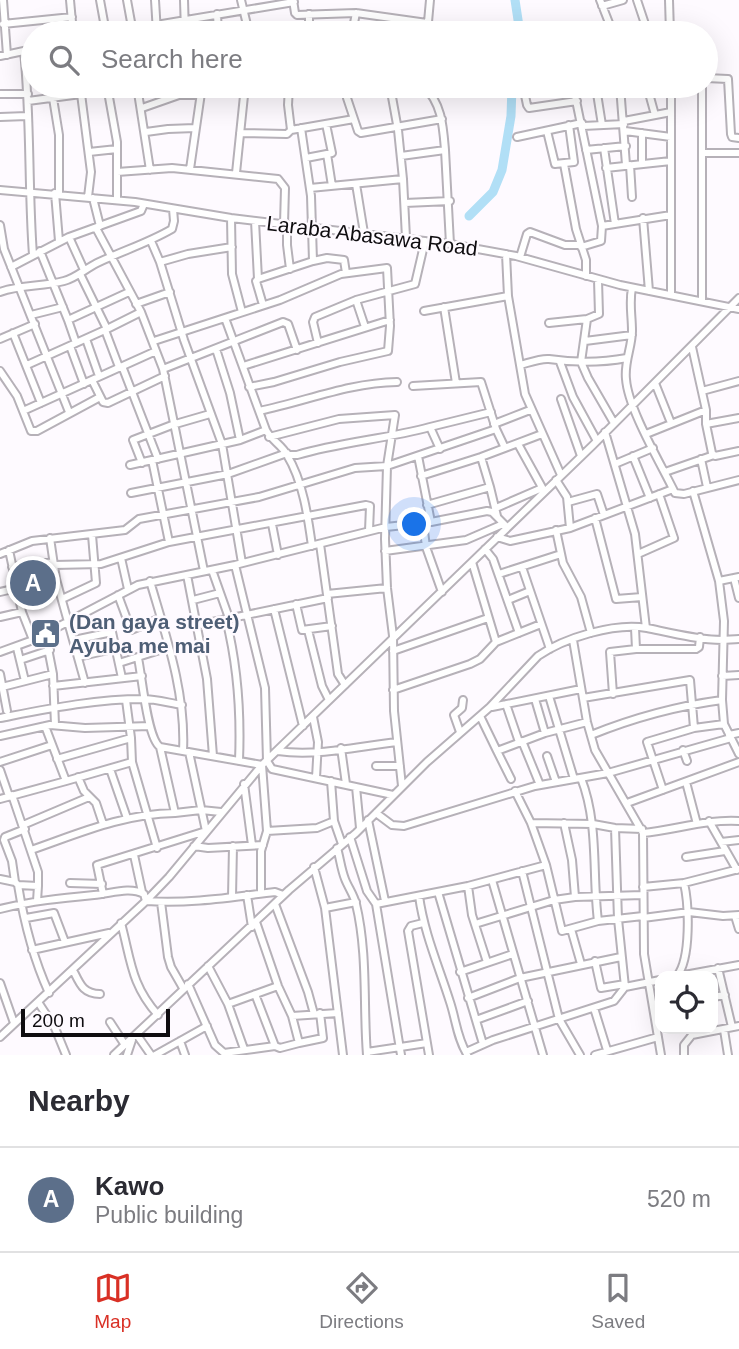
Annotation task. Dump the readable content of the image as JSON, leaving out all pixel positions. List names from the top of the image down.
{
  "streets": {
    "street": ["Laraba Abasawa Road"]
  },
  "places": {
    "public building": ["(Dan gaya street) Ayuba me mai"]
  },
  "scale_bar": "200 m",
  "page": {
    "search": "Search here",
    "pins": "A",
    "scale": "200 m",
    "heading": "Nearby",
    "list": [
      {
        "mark": "A",
        "name": "Kawo",
        "note": "Public building",
        "value": "520 m"
      }
    ],
    "nav": ["Map", "Directions", "Saved"]
  }
}
